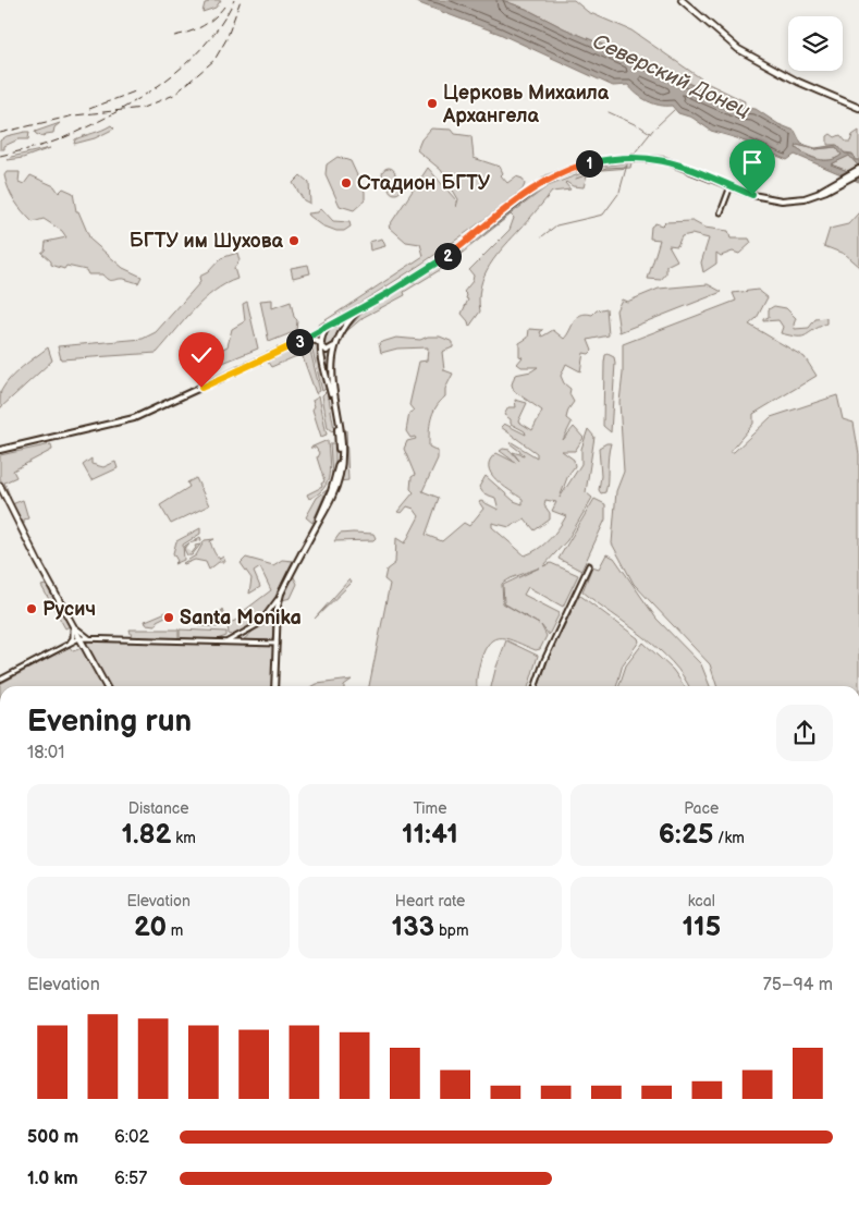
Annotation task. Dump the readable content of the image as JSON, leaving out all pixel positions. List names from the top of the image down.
{
  "water": ["Северский Донец"],
  "places": [
    "Церковь Михаила Архангела",
    "Стадион БГТУ",
    "БГТУ им Шухова",
    "Русич",
    "Santa Monika"
  ],
  "page": {
    "pins": ["1", "2", "3"],
    "heading": ["Evening run", "18:01"],
    "stats": [
      ["Distance", "1.82 km"],
      ["Time", "11:41"],
      ["Pace", "6:25 /km"],
      ["Elevation", "20 m"],
      ["Heart rate", "133 bpm"],
      ["kcal", "115"]
    ],
    "chart": ["Elevation", "75–94 m"],
    "list": [
      {
        "name": "500 m",
        "note": "6:02"
      },
      {
        "name": "1.0 km",
        "note": "6:57"
      }
    ]
  }
}
